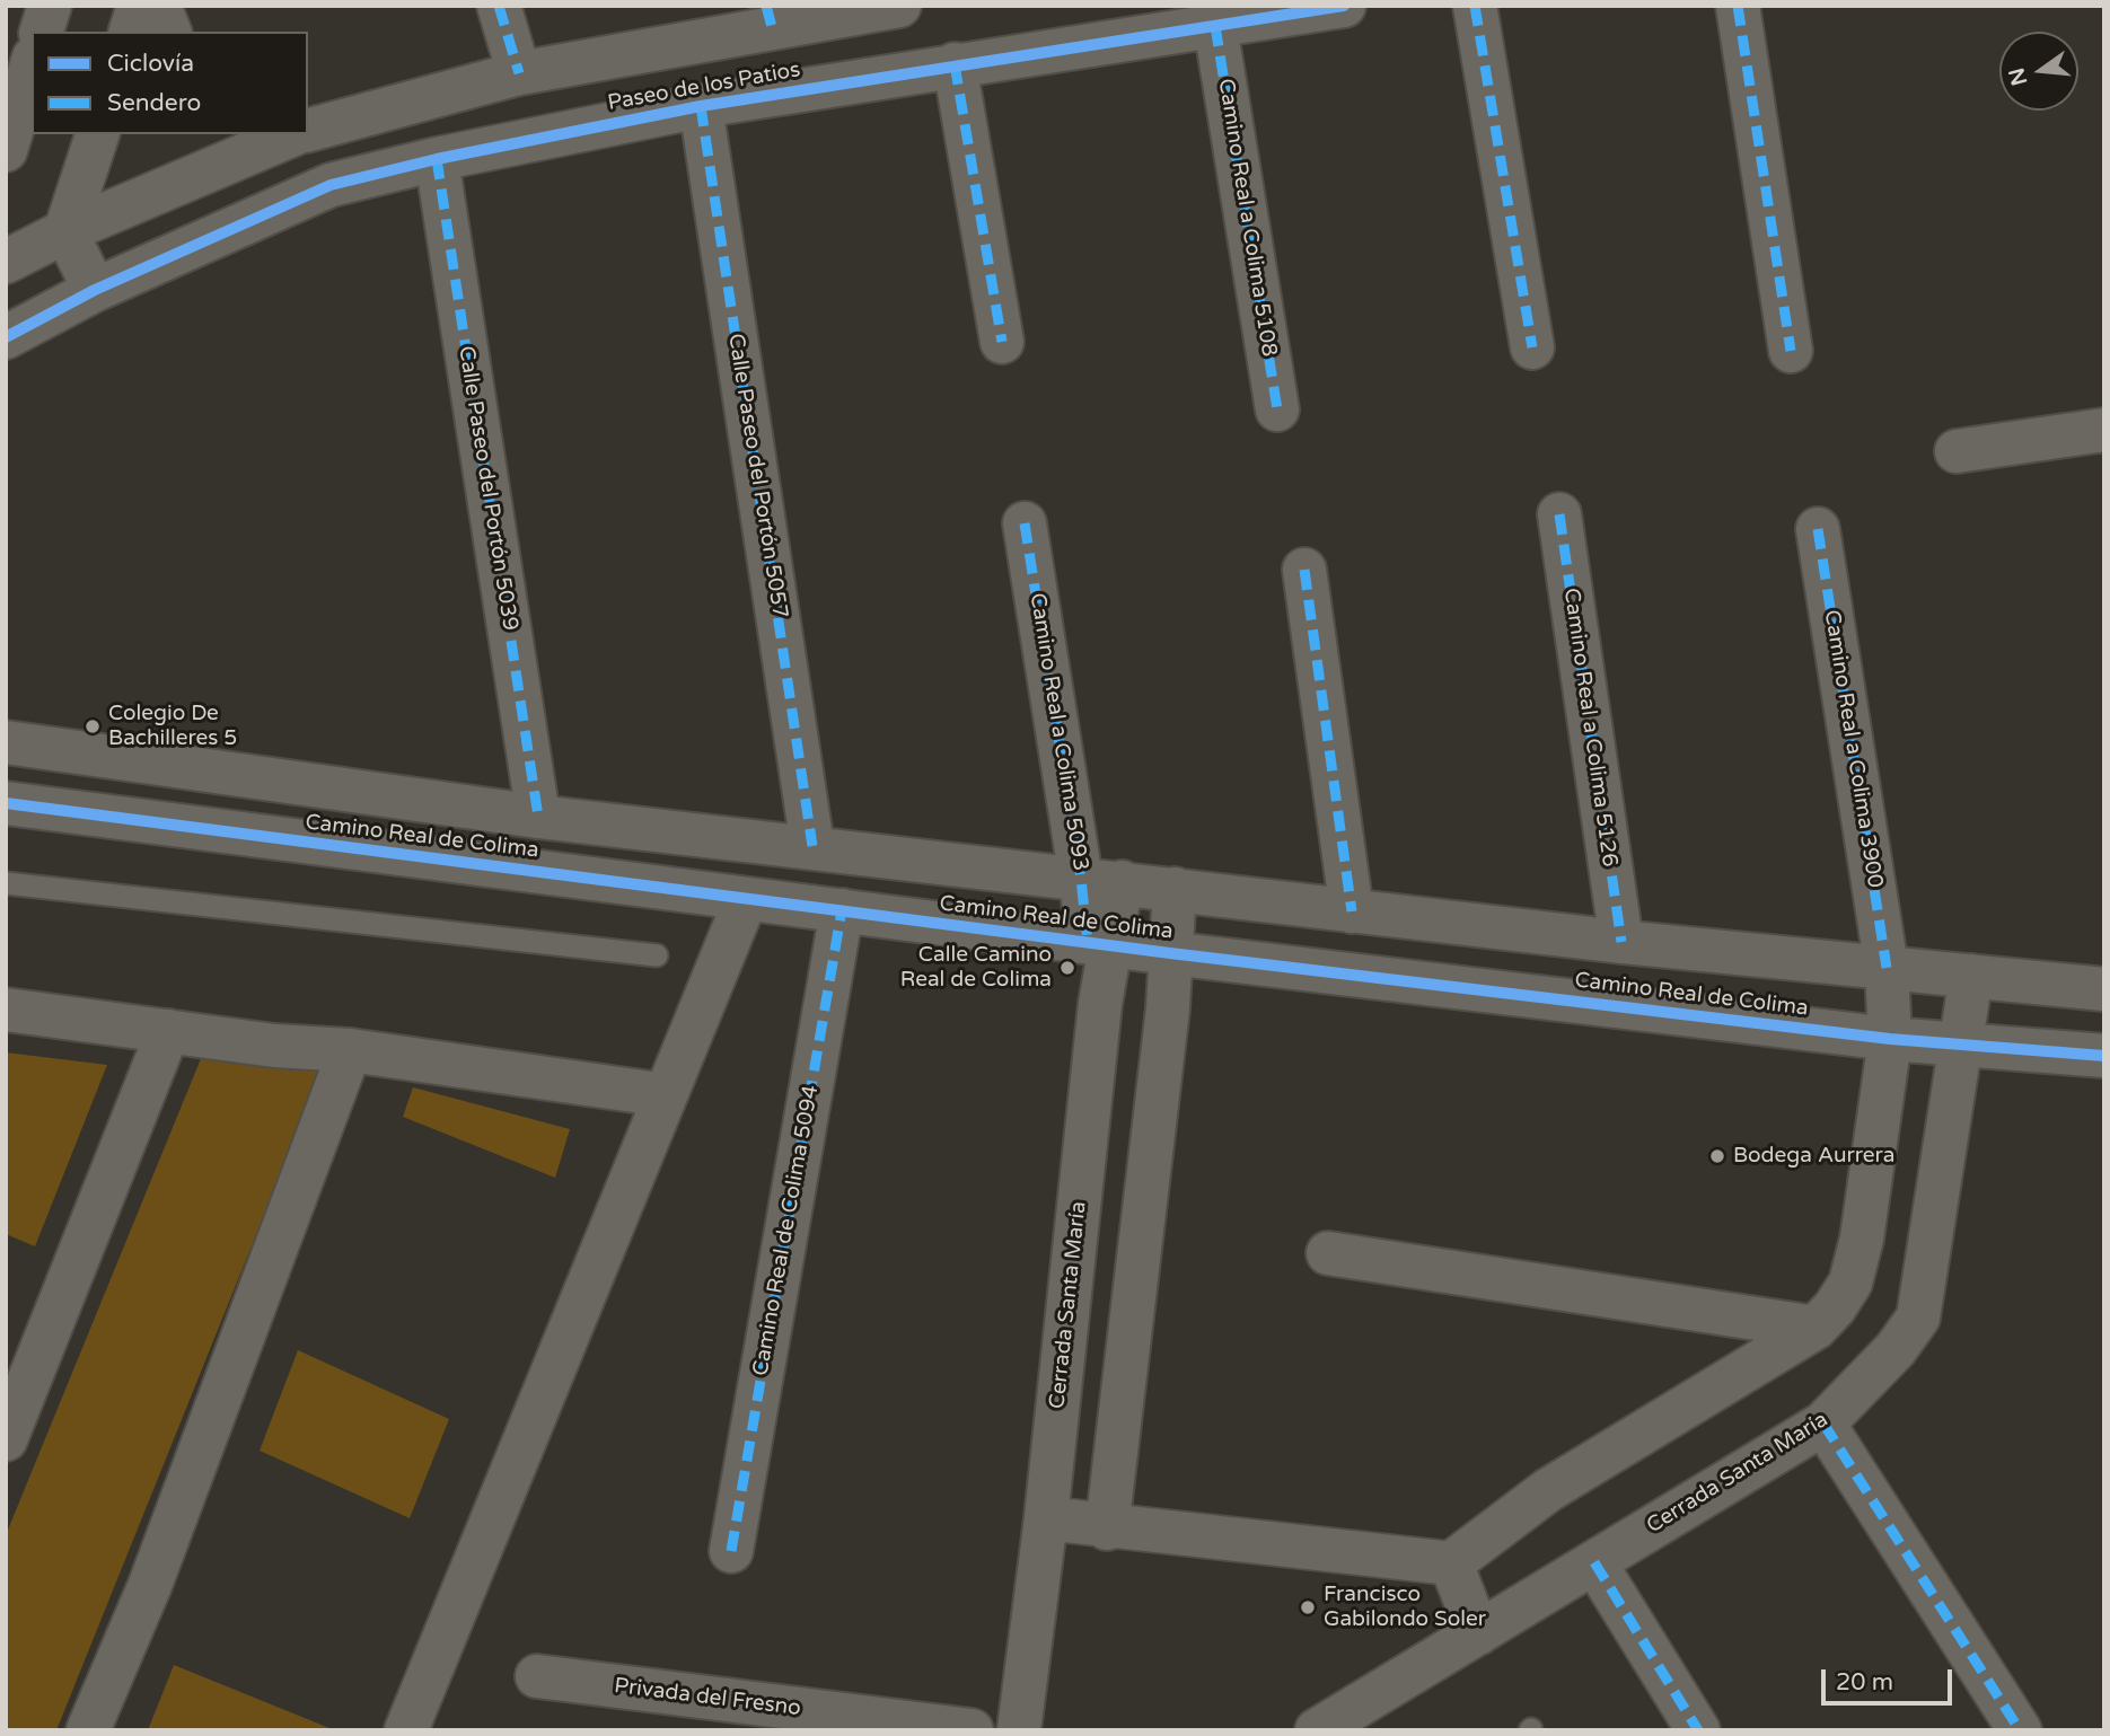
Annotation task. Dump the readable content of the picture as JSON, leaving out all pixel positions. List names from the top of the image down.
{
  "streets": {
    "street": [
      "Paseo de los Patios",
      "Camino Real a Colima 5108",
      "Calle Paseo del Portón 5057",
      "Calle Paseo del Portón 5039",
      "Camino Real a Colima 5126",
      "Camino Real a Colima 5093",
      "Camino Real a Colima 3900",
      "Camino Real de Colima",
      "Camino Real de Colima 5094",
      "Cerrada Santa María",
      "Privada del Fresno"
    ]
  },
  "crossings": [
    ["Paseo de los Patios", "Camino Real a Colima 5108"],
    ["Paseo de los Patios", "Calle Paseo del Portón 5057"],
    ["Paseo de los Patios", "Calle Paseo del Portón 5039"],
    ["Calle Paseo del Portón 5057", "Camino Real de Colima"],
    ["Calle Paseo del Portón 5039", "Camino Real de Colima"],
    ["Camino Real a Colima 5126", "Camino Real de Colima"],
    ["Camino Real a Colima 5093", "Camino Real de Colima"],
    ["Camino Real a Colima 5093", "Cerrada Santa María"],
    ["Camino Real a Colima 3900", "Camino Real de Colima"],
    ["Camino Real de Colima", "Camino Real de Colima 5094"],
    ["Camino Real de Colima", "Cerrada Santa María"]
  ],
  "places": [
    "Colegio De Bachilleres 5",
    "Calle Camino Real de Colima",
    "Bodega Aurrera",
    "Francisco Gabilondo Soler"
  ],
  "legend": ["Ciclovía", "Sendero"],
  "scale_bar": "20 m",
  "north": "left"
}
